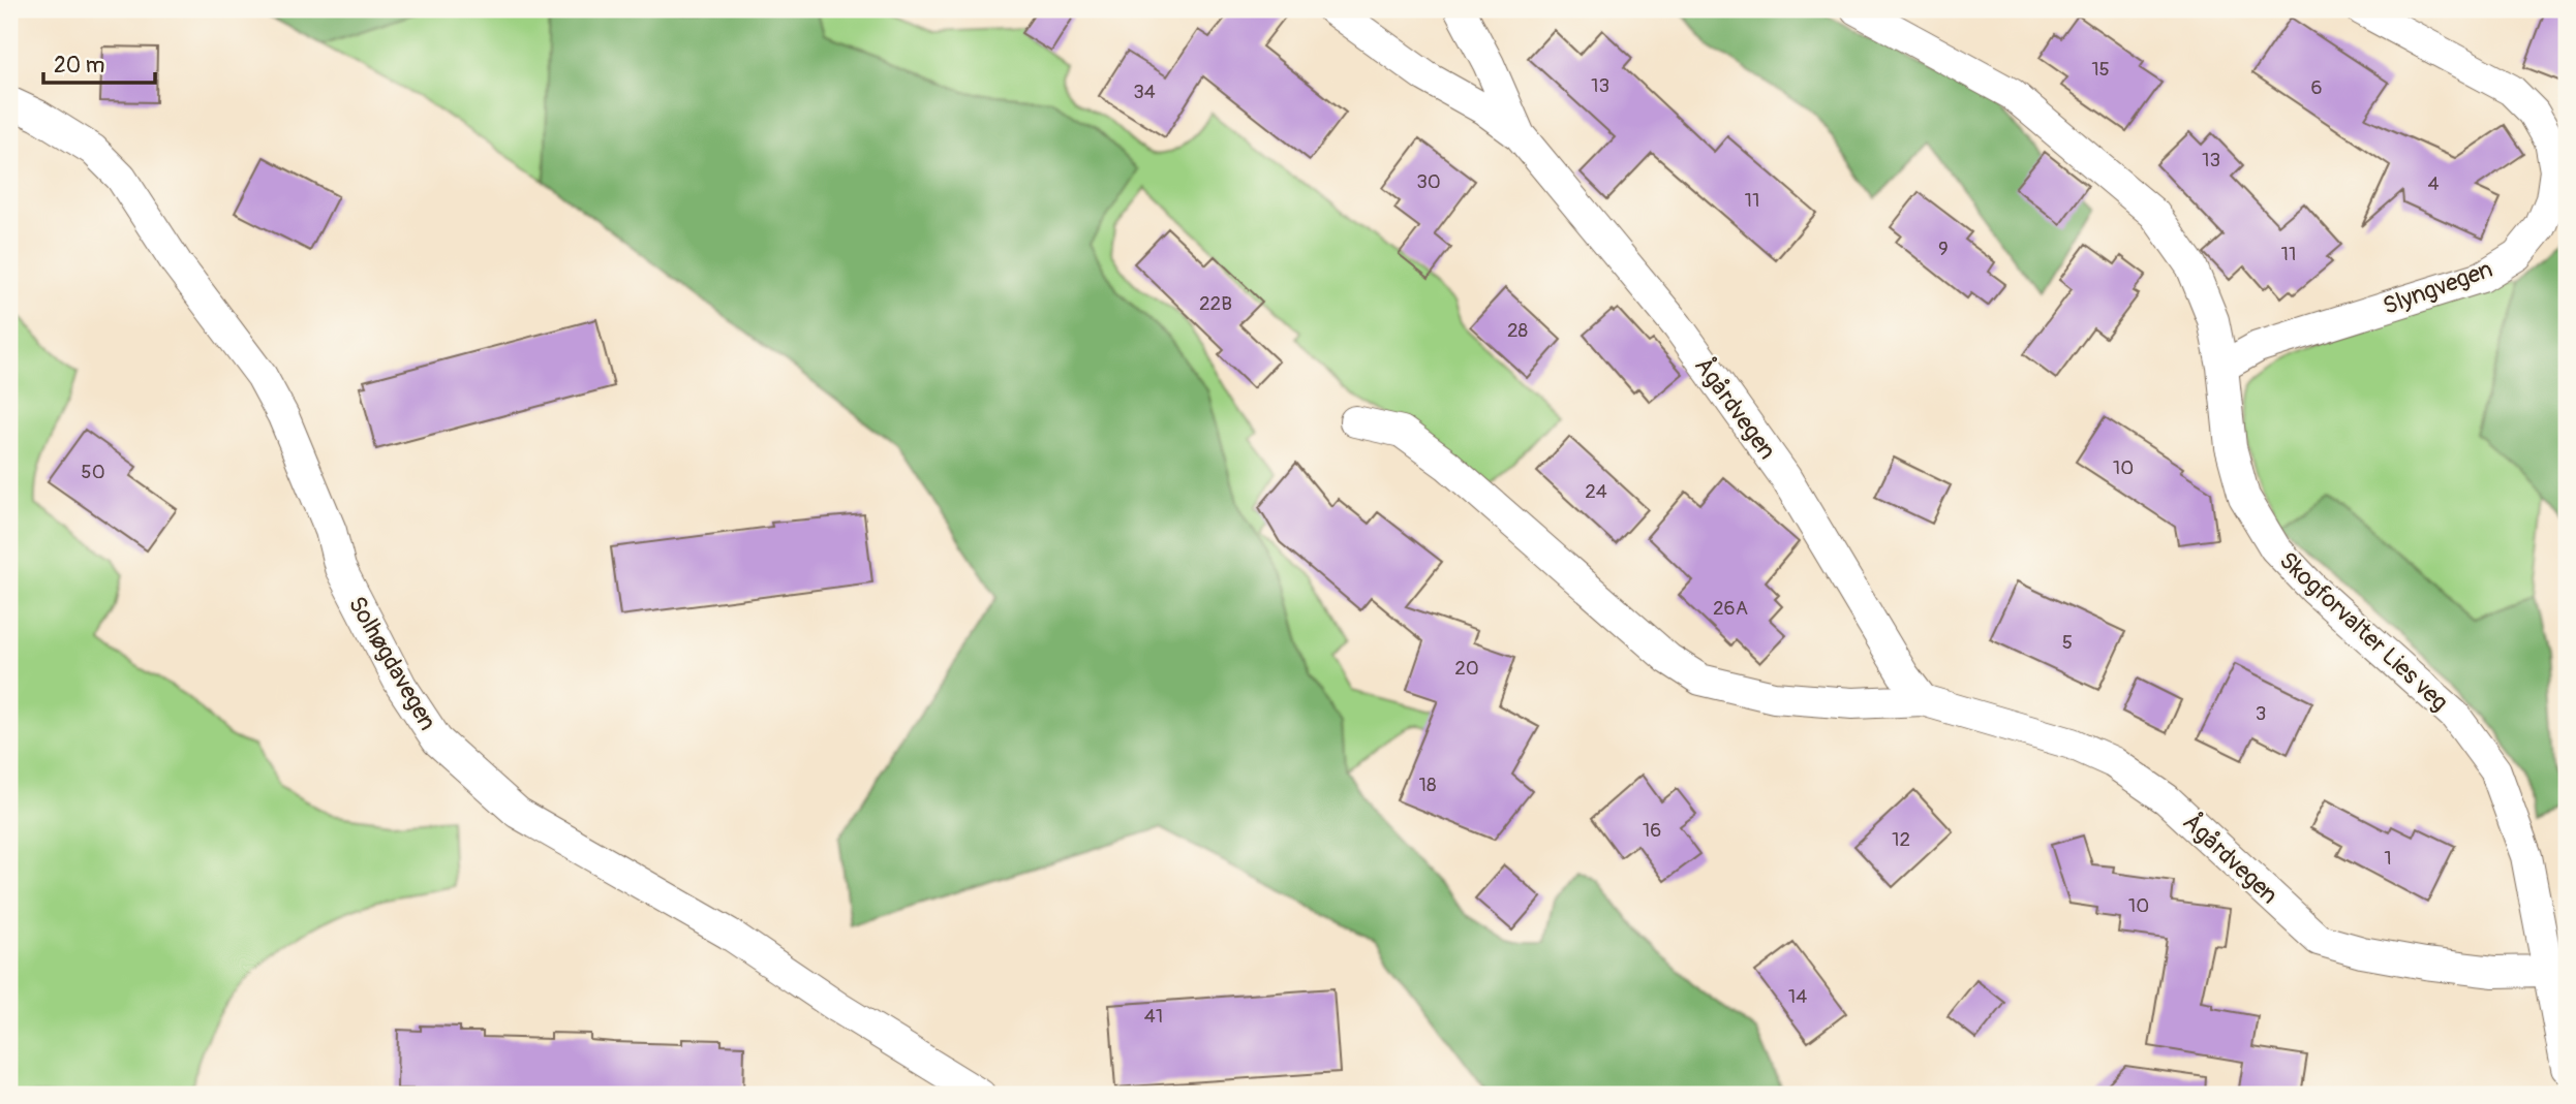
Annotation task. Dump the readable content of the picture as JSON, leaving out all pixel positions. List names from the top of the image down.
{
  "streets": {
    "street": [
      "Slyngvegen",
      "Ågårdvegen",
      "Skogforvalter Lies veg",
      "Solhøgdavegen"
    ]
  },
  "crossings": [
    ["Slyngvegen", "Skogforvalter Lies veg"],
    ["Ågårdvegen", "Skogforvalter Lies veg"]
  ],
  "house_numbers": [
    "15",
    "13",
    "6",
    "34",
    "13",
    "30",
    "4",
    "11",
    "9",
    "11",
    "22B",
    "28",
    "10",
    "50",
    "24",
    "26A",
    "5",
    "20",
    "3",
    "18",
    "16",
    "12",
    "1",
    "10",
    "14",
    "41"
  ],
  "scale_bar": "20 m"
}
